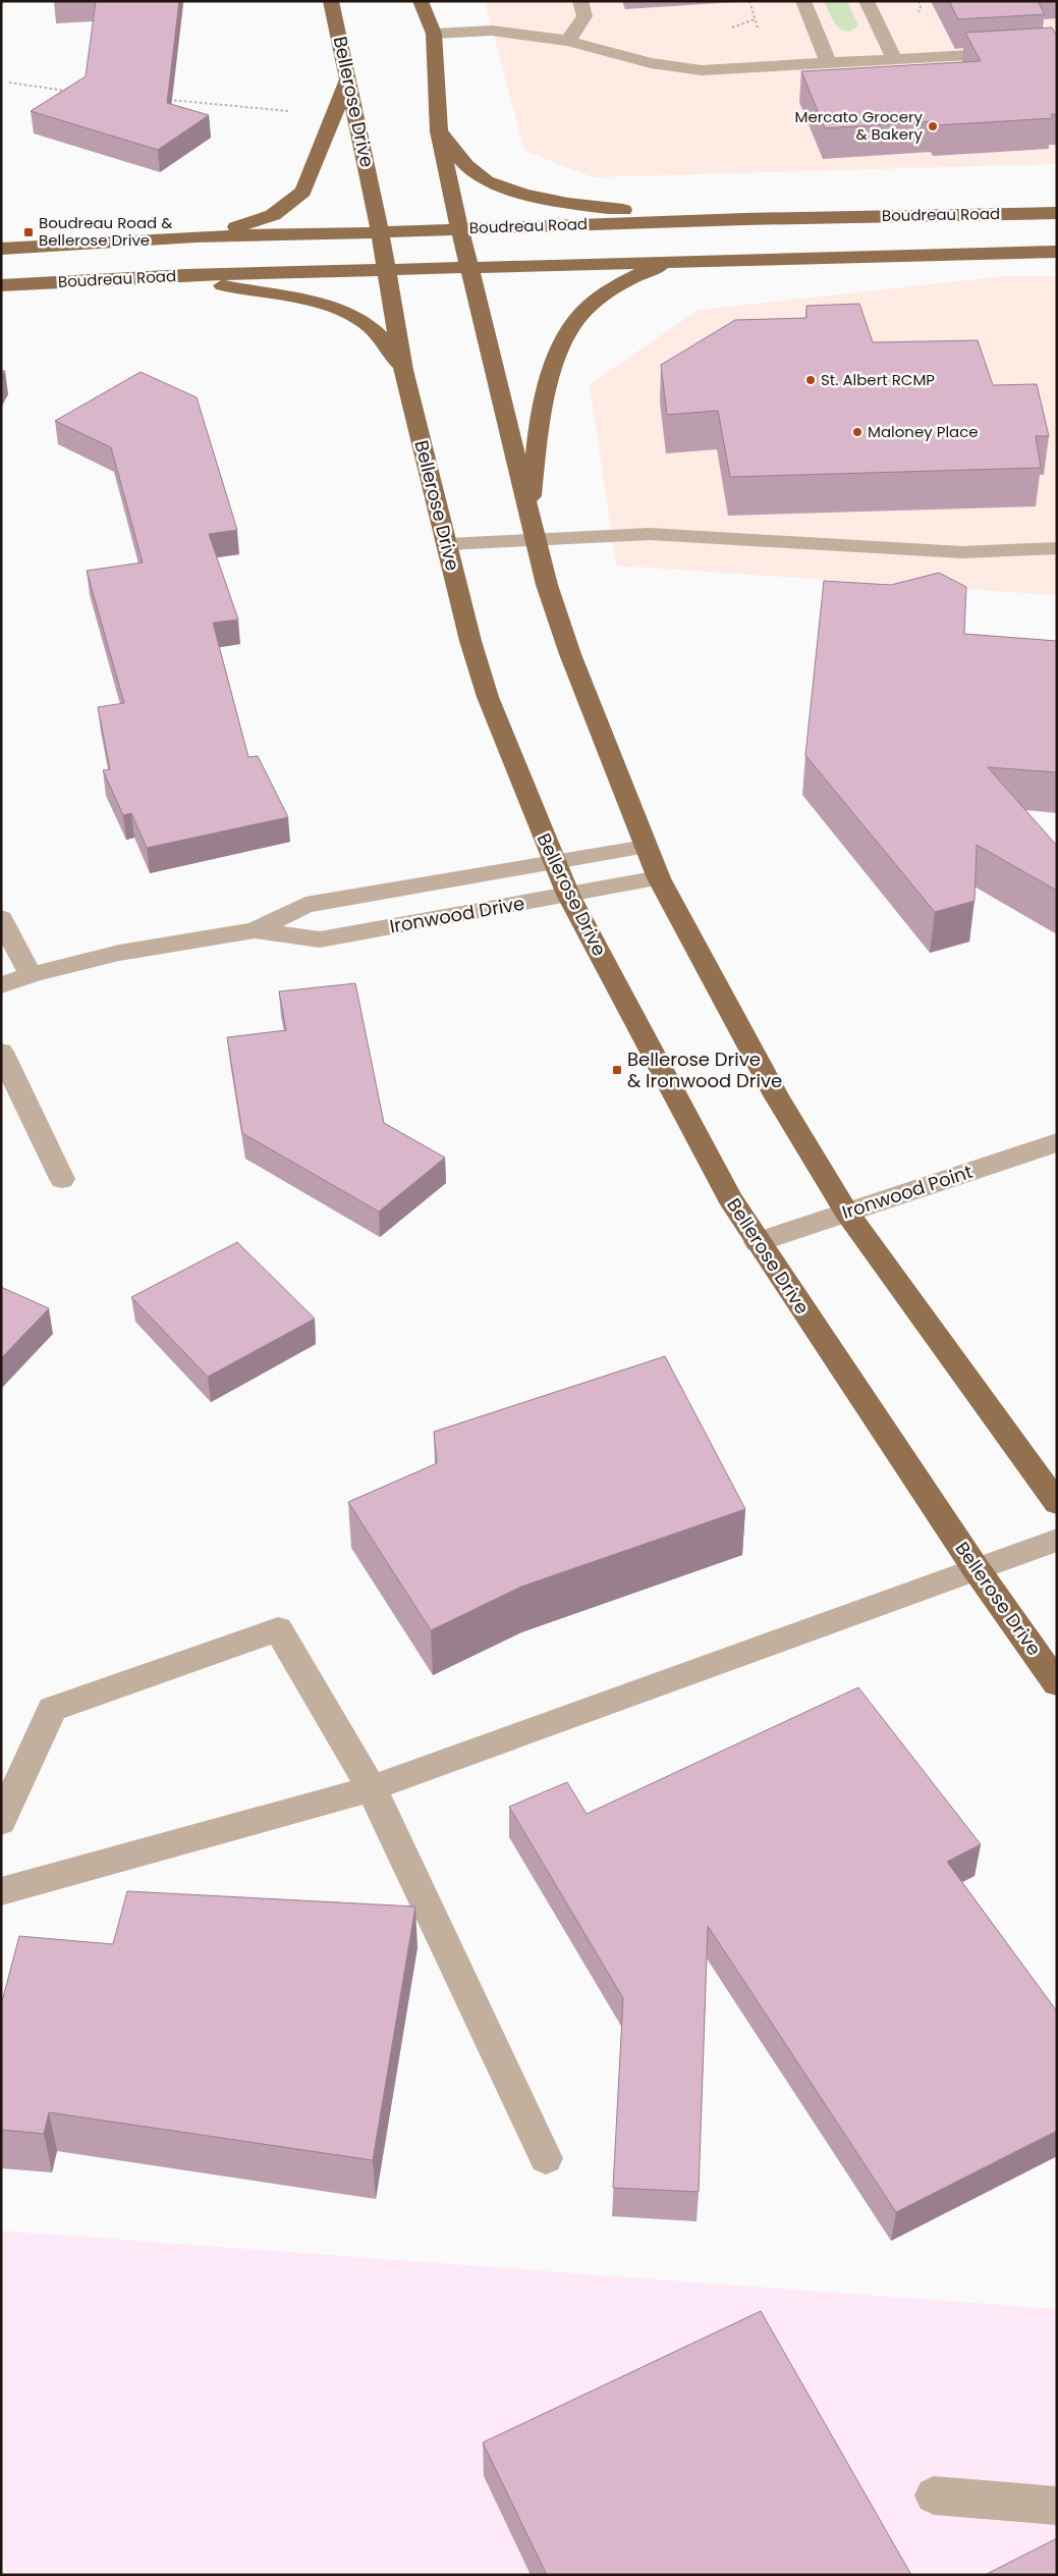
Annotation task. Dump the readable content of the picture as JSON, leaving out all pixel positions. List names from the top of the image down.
{
  "streets": {
    "main road": ["Bellerose Drive", "Boudreau Road"],
    "street": ["Ironwood Drive", "Ironwood Point"]
  },
  "crossings": [
    ["Bellerose Drive", "Boudreau Road"],
    ["Bellerose Drive", "Ironwood Drive"],
    ["Bellerose Drive", "Ironwood Point"]
  ],
  "places": {
    "other": ["Mercato Grocery & Bakery", "St. Albert RCMP", "Maloney Place"],
    "transit": ["Boudreau Road & Bellerose Drive", "Bellerose Drive & Ironwood Drive"]
  }
}
